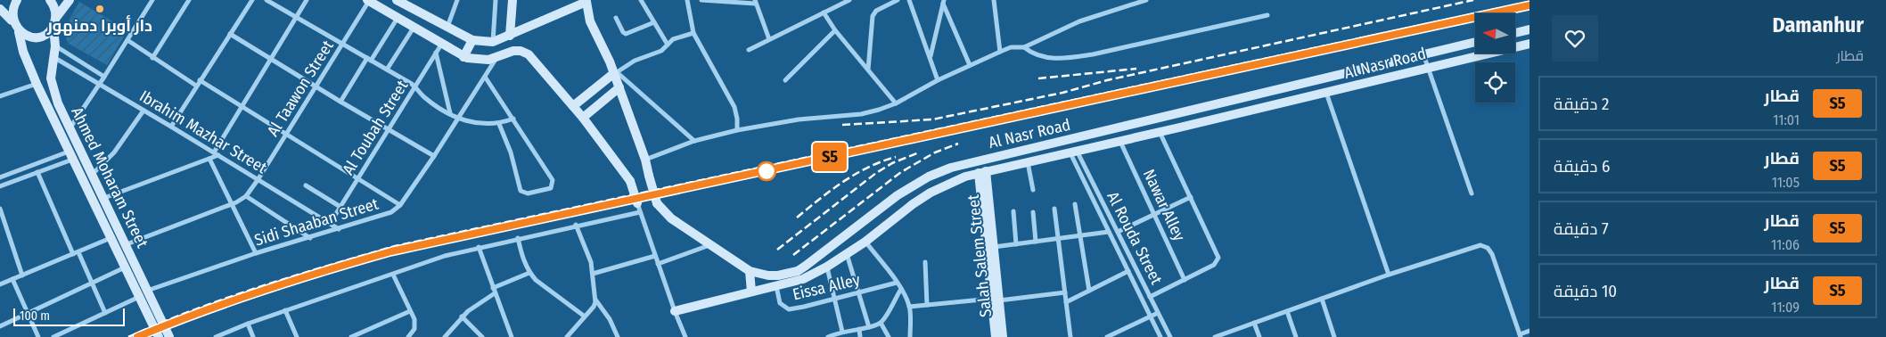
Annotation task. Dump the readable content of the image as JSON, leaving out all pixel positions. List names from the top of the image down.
{
  "streets": {
    "main road": ["Al Nasr Road", "Ahmed Moharam Street", "Salah Salem Street"],
    "street": [
      "Al Taawon Street",
      "Al Toubah Street",
      "Ibrahim Mazhar Street",
      "Nawar Alley",
      "Sidi Shaaban Street",
      "Al Rouda Street",
      "Eissa Alley"
    ]
  },
  "crossings": [
    ["Al Nasr Road", "Nawar Alley"],
    ["Al Nasr Road", "Al Rouda Street"],
    ["Al Nasr Road", "Salah Salem Street"],
    ["Al Nasr Road", "Eissa Alley"],
    ["Al Taawon Street", "Ibrahim Mazhar Street"],
    ["Al Toubah Street", "Ibrahim Mazhar Street"],
    ["Ibrahim Mazhar Street", "Ahmed Moharam Street"],
    ["Ibrahim Mazhar Street", "Sidi Shaaban Street"],
    ["Ahmed Moharam Street", "Sidi Shaaban Street"]
  ],
  "places": ["دار أوبرا دمنهور"],
  "scale_bar": "100 m",
  "north": "left",
  "page": {
    "heading": ["Damanhur", "قطار"],
    "on_map": "S5",
    "list": [
      {
        "mark": "S5",
        "name": "قطار",
        "note": "11:01",
        "value": "2 دقيقة"
      },
      {
        "mark": "S5",
        "name": "قطار",
        "note": "11:05",
        "value": "6 دقيقة"
      },
      {
        "mark": "S5",
        "name": "قطار",
        "note": "11:06",
        "value": "7 دقيقة"
      },
      {
        "mark": "S5",
        "name": "قطار",
        "note": "11:09",
        "value": "10 دقيقة"
      }
    ],
    "scale": "100 m"
  }
}
